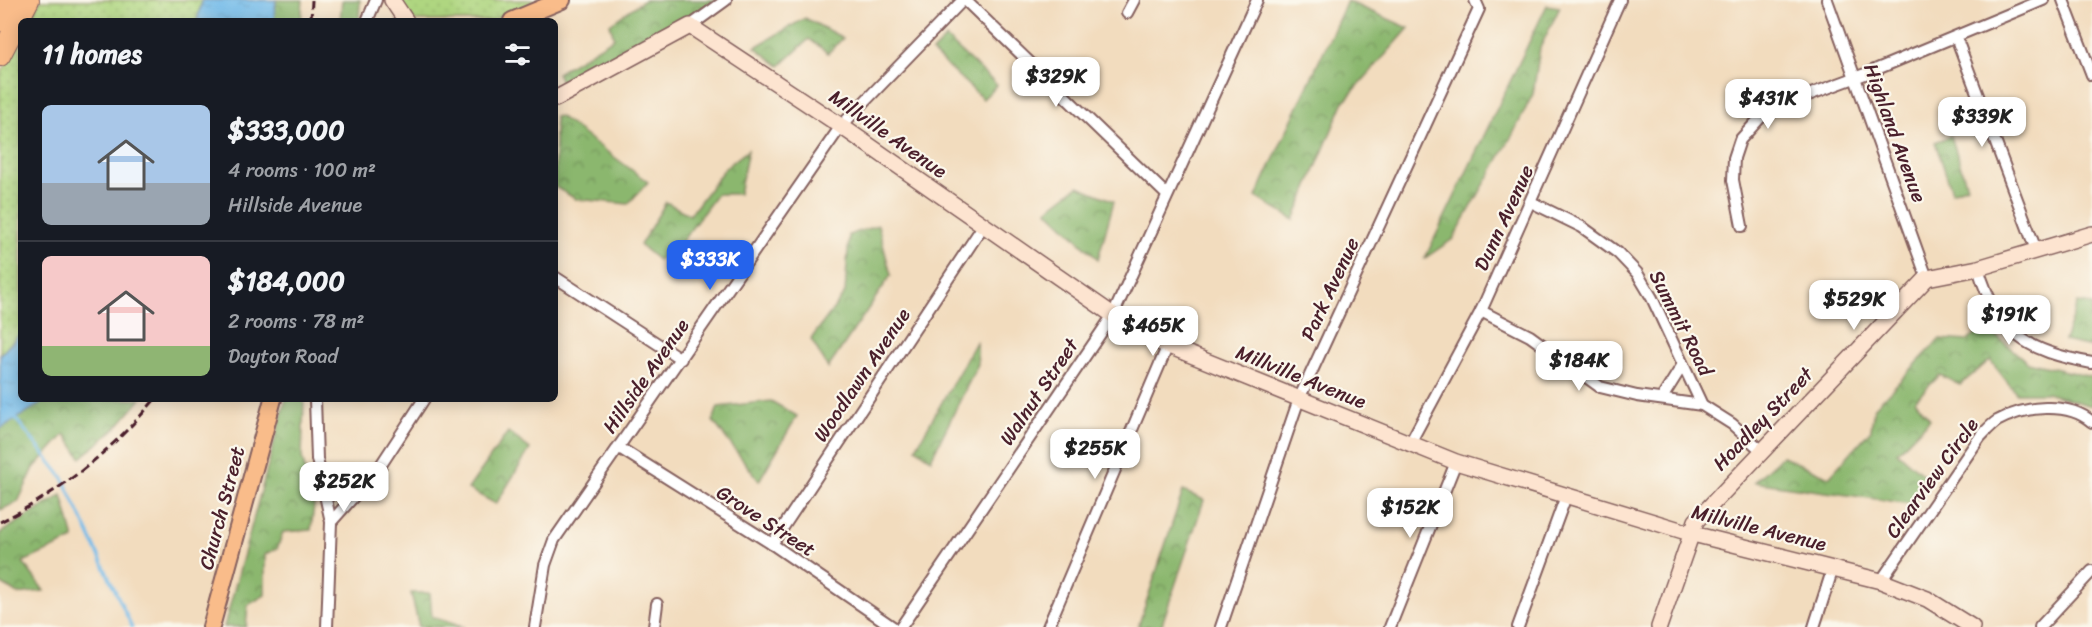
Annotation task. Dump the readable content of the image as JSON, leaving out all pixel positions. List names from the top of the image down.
{
  "streets": {
    "main road": ["Church Street"],
    "street": [
      "Highland Avenue",
      "Millville Avenue",
      "Dunn Avenue",
      "Park Avenue",
      "Summit Road",
      "Woodlawn Avenue",
      "Hillside Avenue",
      "Walnut Street",
      "Hoadley Street",
      "Clearview Circle",
      "Grove Street"
    ]
  },
  "crossings": [
    ["Highland Avenue", "Hoadley Street"],
    ["Millville Avenue", "Dunn Avenue"],
    ["Millville Avenue", "Park Avenue"],
    ["Millville Avenue", "Woodlawn Avenue"],
    ["Millville Avenue", "Hillside Avenue"],
    ["Millville Avenue", "Walnut Street"],
    ["Millville Avenue", "Hoadley Street"],
    ["Millville Avenue", "Clearview Circle"],
    ["Dunn Avenue", "Summit Road"],
    ["Summit Road", "Hoadley Street"],
    ["Woodlawn Avenue", "Grove Street"],
    ["Hillside Avenue", "Grove Street"]
  ],
  "page": {
    "heading": "11 homes",
    "price": [
      "$329K",
      "$431K",
      "$339K",
      "$333K",
      "$529K",
      "$191K",
      "$465K",
      "$184K",
      "$255K",
      "$252K",
      "$152K"
    ],
    "list": [
      {
        "name": "$333,000",
        "note": "4 rooms · 100 m² · Hillside Avenue"
      },
      {
        "name": "$184,000",
        "note": "2 rooms · 78 m² · Dayton Road"
      }
    ]
  }
}
